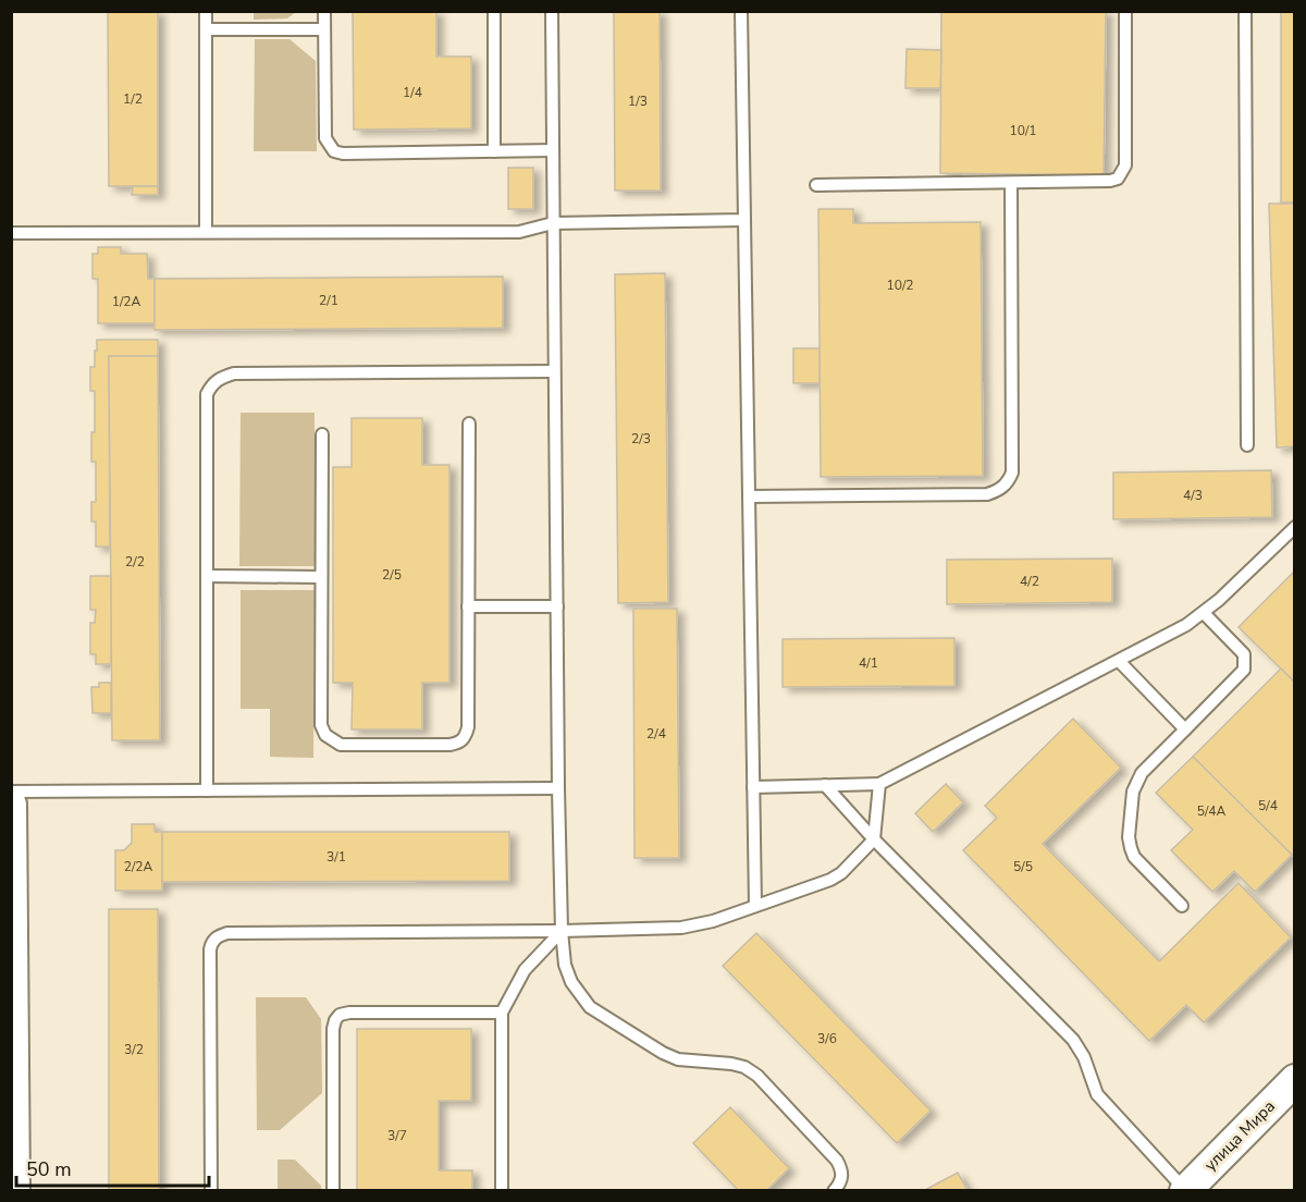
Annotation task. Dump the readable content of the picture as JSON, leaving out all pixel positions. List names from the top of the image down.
{
  "streets": {
    "street": ["улица Мира"]
  },
  "house_numbers": [
    "1/4",
    "1/2",
    "1/3",
    "10/1",
    "10/2",
    "2/1",
    "1/2А",
    "2/3",
    "4/3",
    "2/2",
    "2/5",
    "4/2",
    "4/1",
    "2/4",
    "5/4",
    "5/4А",
    "3/1",
    "2/2А",
    "5/5",
    "3/6",
    "3/2",
    "3/7"
  ],
  "scale_bar": "50 m"
}
